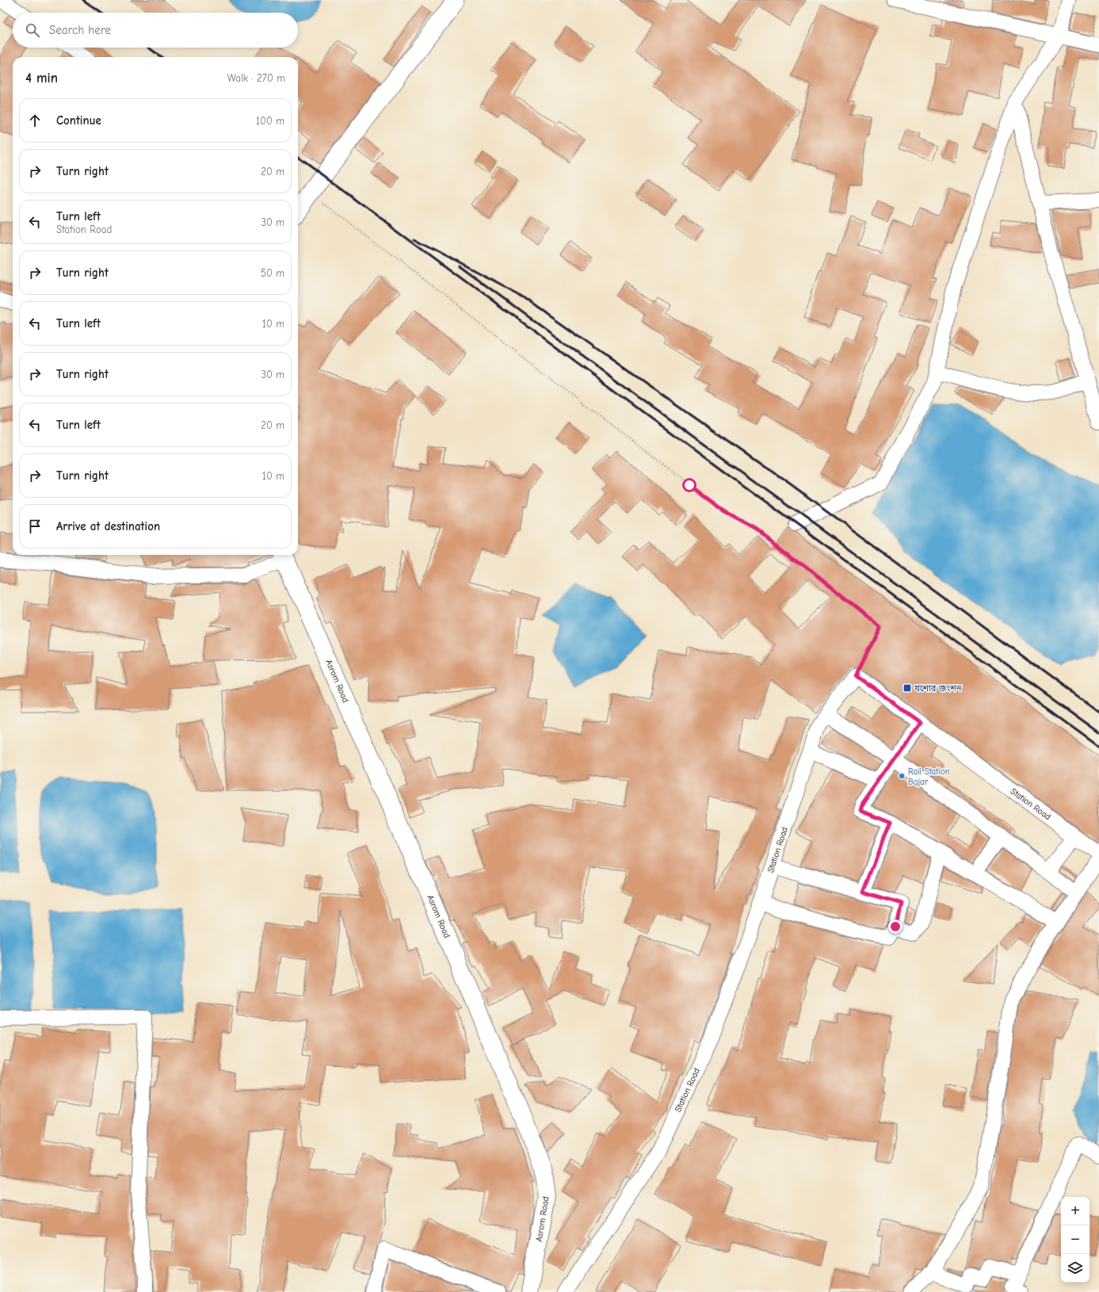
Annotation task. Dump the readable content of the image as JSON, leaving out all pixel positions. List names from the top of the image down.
{
  "streets": {
    "street": ["Asrom Road", "Station Road"]
  },
  "places": {
    "transit": ["যশোর জংশন"],
    "other": ["Rail Station Bajar"]
  },
  "page": {
    "search": "Search here",
    "heading": ["4 min", "Walk · 270 m"],
    "list": [
      ["Continue", "100 m"],
      ["Turn right", "20 m"],
      ["Turn left", "Station Road", "30 m"],
      ["Turn right", "50 m"],
      ["Turn left", "10 m"],
      ["Turn right", "30 m"],
      ["Turn left", "20 m"],
      ["Turn right", "10 m"],
      "Arrive at destination"
    ],
    "map_buttons": ["+", "−"]
  }
}
